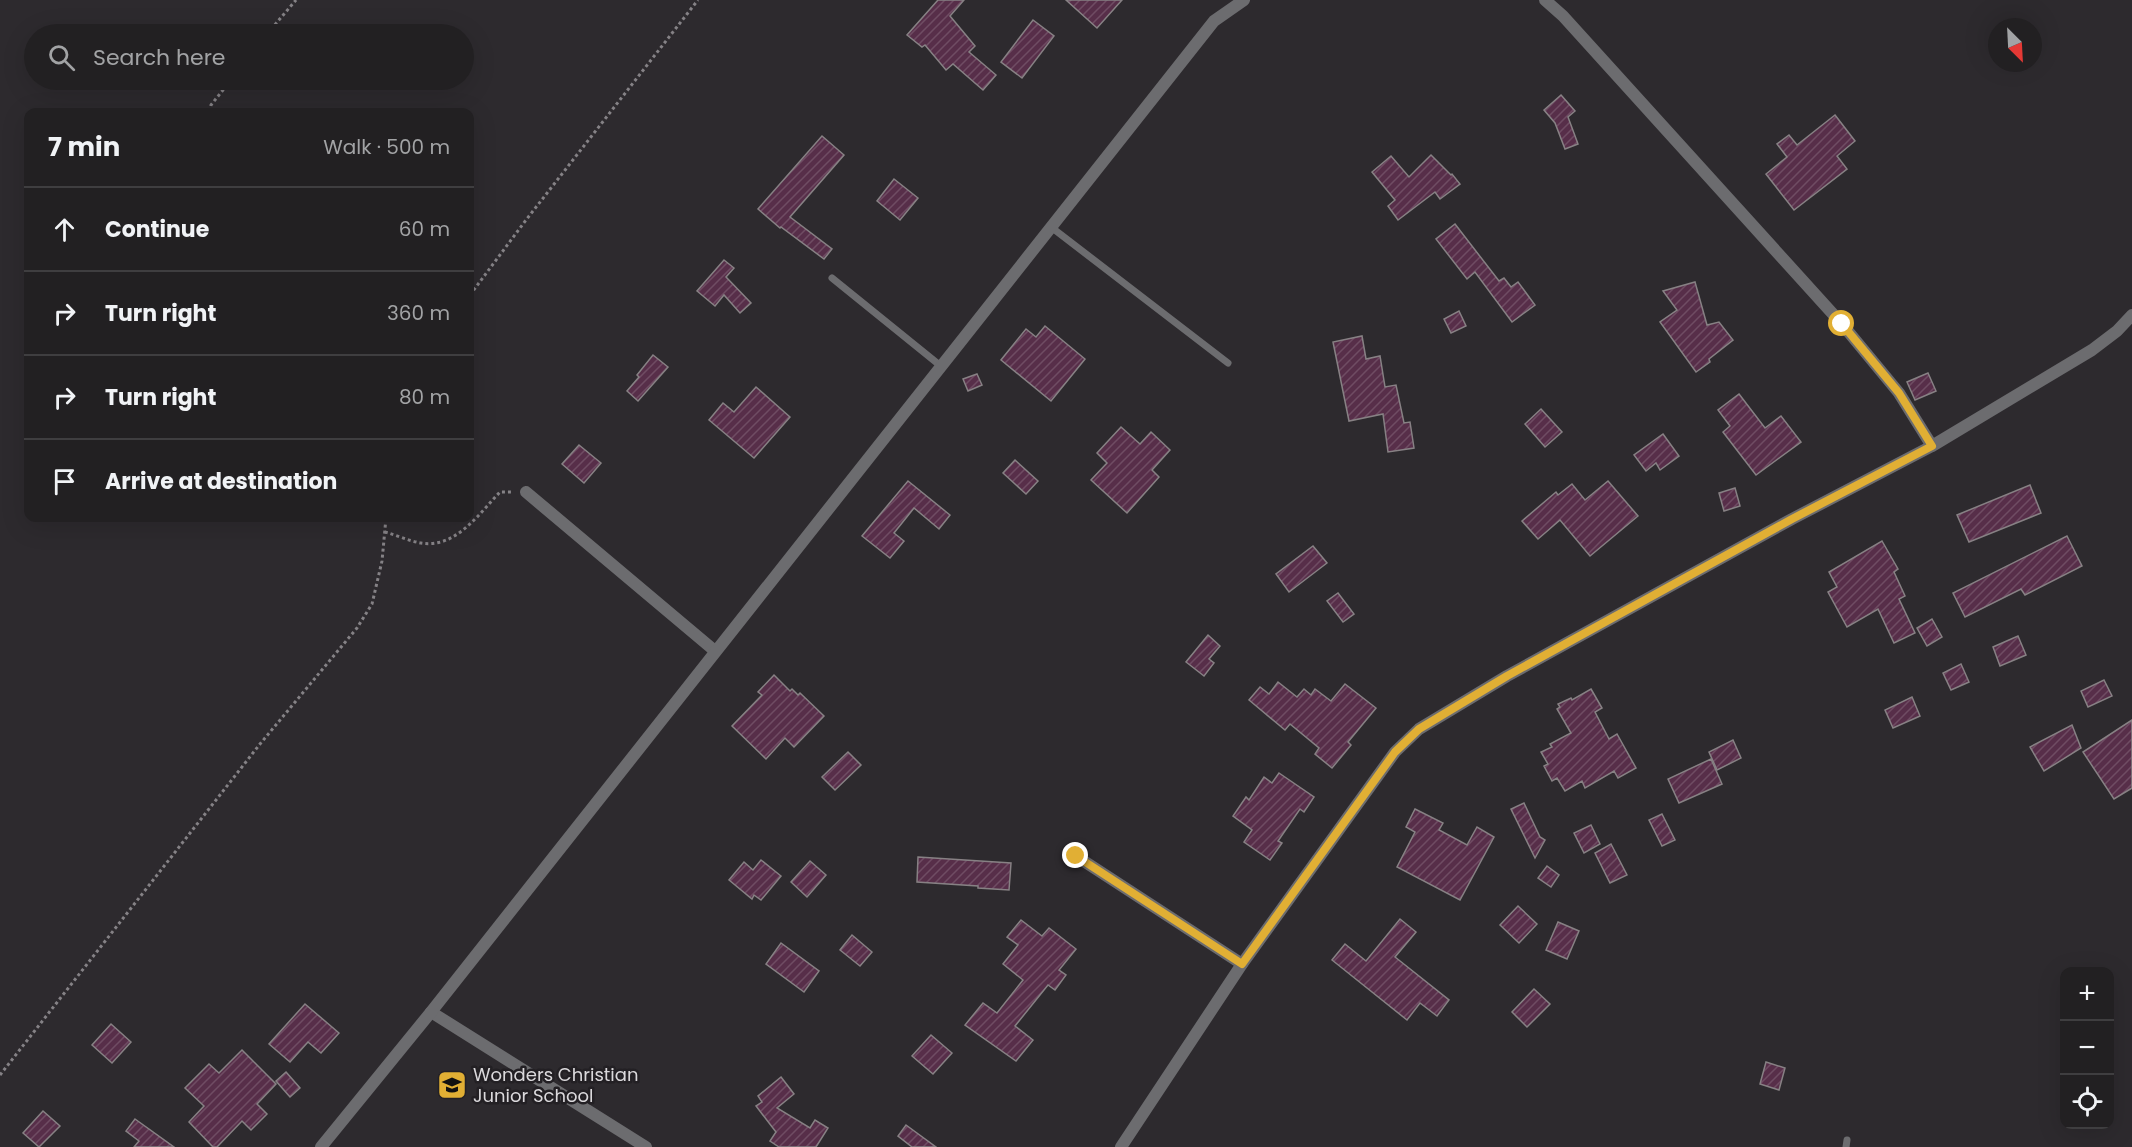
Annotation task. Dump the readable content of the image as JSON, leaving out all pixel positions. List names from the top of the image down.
{
  "places": {
    "school or university": ["Wonders Christian Junior School"]
  },
  "north": "bottom right",
  "page": {
    "search": "Search here",
    "heading": ["7 min", "Walk · 500 m"],
    "list": [
      ["Continue", "60 m"],
      ["Turn right", "360 m"],
      ["Turn right", "80 m"],
      "Arrive at destination"
    ],
    "map_buttons": ["+", "−"]
  }
}
